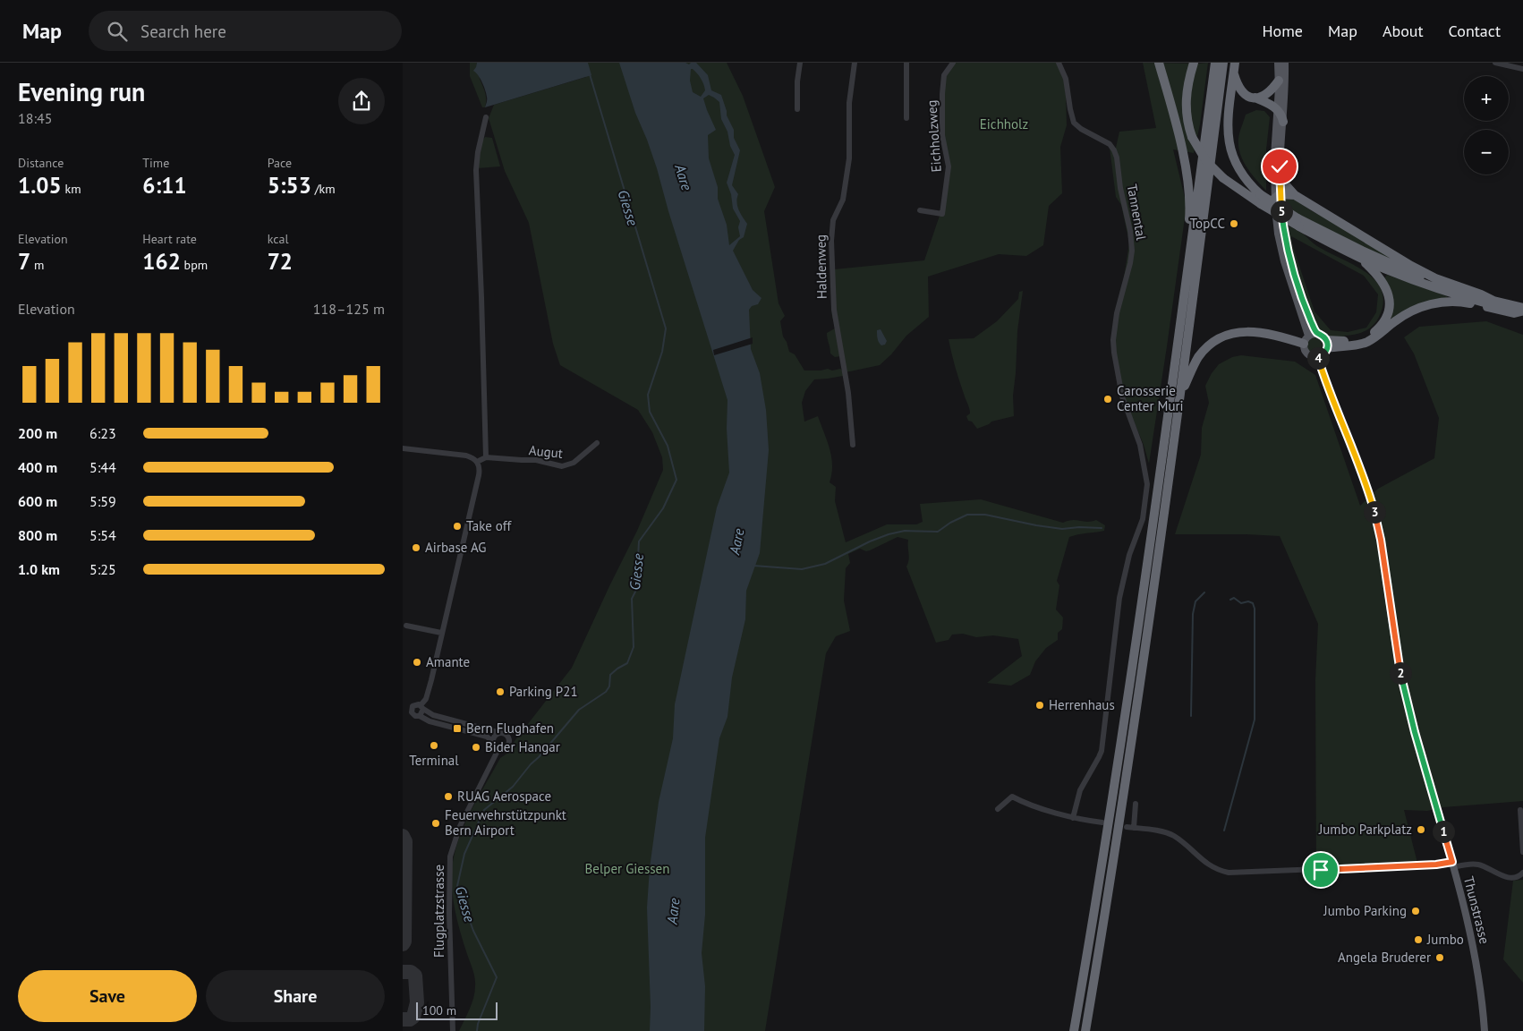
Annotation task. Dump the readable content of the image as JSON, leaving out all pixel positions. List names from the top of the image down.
{
  "streets": {
    "main road": ["Thunstrasse"],
    "street": [
      "Eichholzweg",
      "Tannental",
      "Haldenweg",
      "Augut",
      "Flugplatzstrasse"
    ]
  },
  "water": ["Aare", "Giesse"],
  "parks": ["Eichholz", "Belper Giessen"],
  "places": {
    "other": [
      "TopCC",
      "Carosserie Center Muri",
      "Take off",
      "Airbase AG",
      "Amante",
      "Parking P21",
      "Herrenhaus",
      "Terminal",
      "Bider Hangar",
      "RUAG Aerospace",
      "Feuerwehrstützpunkt Bern Airport",
      "Jumbo Parkplatz",
      "Jumbo Parking",
      "Jumbo",
      "Angela Bruderer"
    ],
    "transit": ["Bern Flughafen"]
  },
  "scale_bar": "100 m",
  "page": {
    "header": "Map",
    "search": "Search here",
    "nav": [
      "Home",
      "Map",
      "About",
      "Contact"
    ],
    "heading": ["Evening run", "18:45"],
    "map_buttons": ["+", "−"],
    "stats": [
      ["Distance", "1.05 km"],
      ["Time", "6:11"],
      ["Pace", "5:53 /km"],
      ["Elevation", "7 m"],
      ["Heart rate", "162 bpm"],
      ["kcal", "72"]
    ],
    "pins": [
      "5",
      "4",
      "3",
      "2",
      "1"
    ],
    "chart": ["Elevation", "118–125 m"],
    "list": [
      {
        "name": "200 m",
        "note": "6:23"
      },
      {
        "name": "400 m",
        "note": "5:44"
      },
      {
        "name": "600 m",
        "note": "5:59"
      },
      {
        "name": "800 m",
        "note": "5:54"
      },
      {
        "name": "1.0 km",
        "note": "5:25"
      }
    ],
    "buttons": ["Save", "Share"],
    "scale": "100 m"
  }
}
